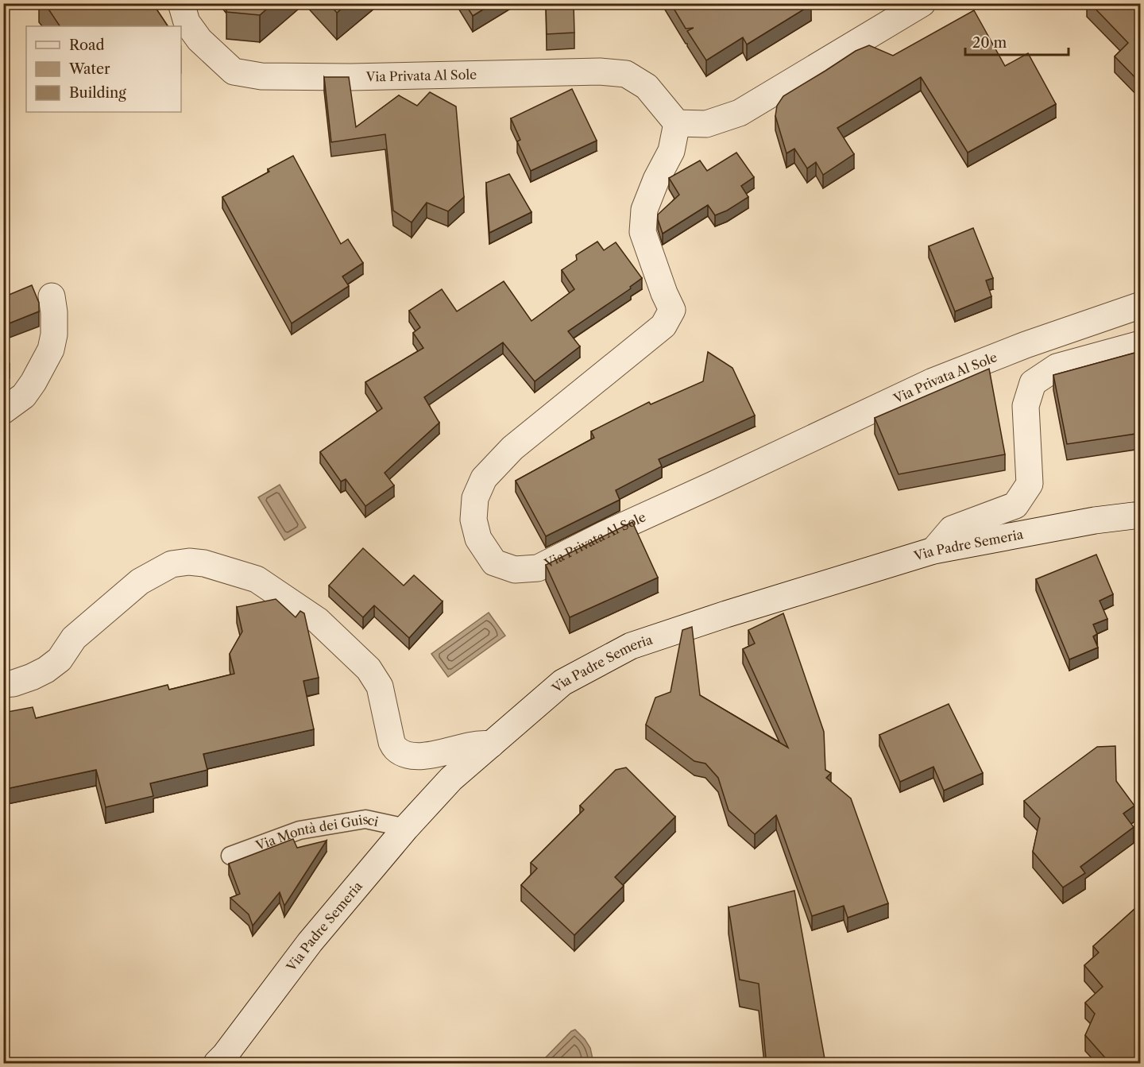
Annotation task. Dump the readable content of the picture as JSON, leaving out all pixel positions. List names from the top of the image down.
{
  "streets": {
    "street": ["Via Privata Al Sole", "Via Padre Semeria"],
    "lane": ["Via Montà dei Guisci"]
  },
  "crossings": [
    ["Via Padre Semeria", "Via Montà dei Guisci"]
  ],
  "legend": ["Road", "Water", "Building"],
  "scale_bar": "20 m"
}
